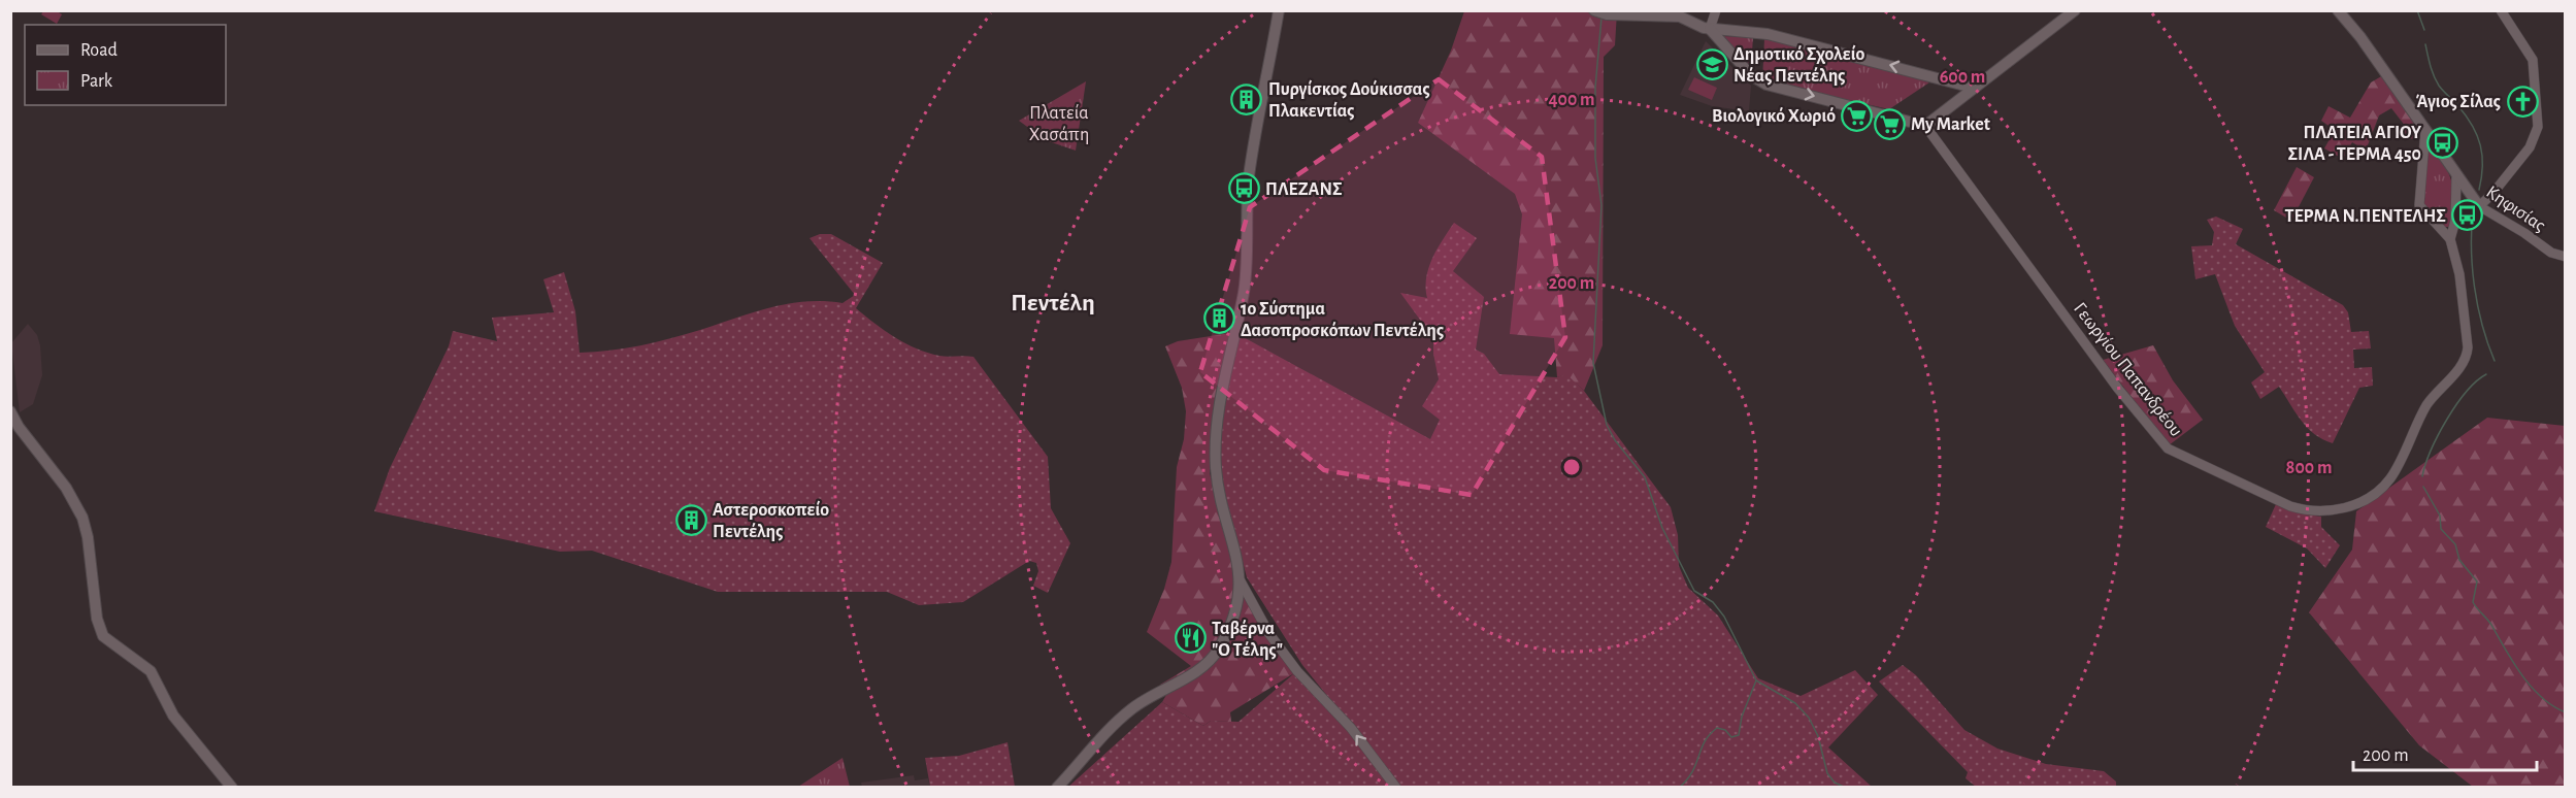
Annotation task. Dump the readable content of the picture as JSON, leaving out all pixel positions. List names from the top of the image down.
{
  "streets": {
    "main road": ["Κηφισίας"],
    "street": ["Γεωργίου Παπανδρέου"]
  },
  "districts": ["Πεντέλη"],
  "parks": ["Πλατεία Χασάπη"],
  "places": {
    "school or university": ["Δημοτικό Σχολείο Νέας Πεντέλης"],
    "building": ["Πυργίσκος Δούκισσας Πλακεντίας", "1ο Σύστημα Δασοπροσκόπων Πεντέλης", "Αστεροσκοπείο Πεντέλης"],
    "church": ["Άγιος Σίλας"],
    "supermarket": ["Βιολογικό Χωριό", "My Market"],
    "bus stop": ["ΠΛΑΤΕΙΑ ΑΓΙΟΥ ΣΙΛΑ - ΤΕΡΜΑ 450", "ΠΛΕΖΑΝΣ", "ΤΕΡΜΑ Ν.ΠΕΝΤΕΛΗΣ"],
    "restaurant": ["Ταβέρνα \"Ο Τέλης\""]
  },
  "legend": ["Road", "Park"],
  "scale_bar": "200 m",
  "rings": [
    "600 m",
    "400 m",
    "200 m",
    "800 m"
  ]
}
